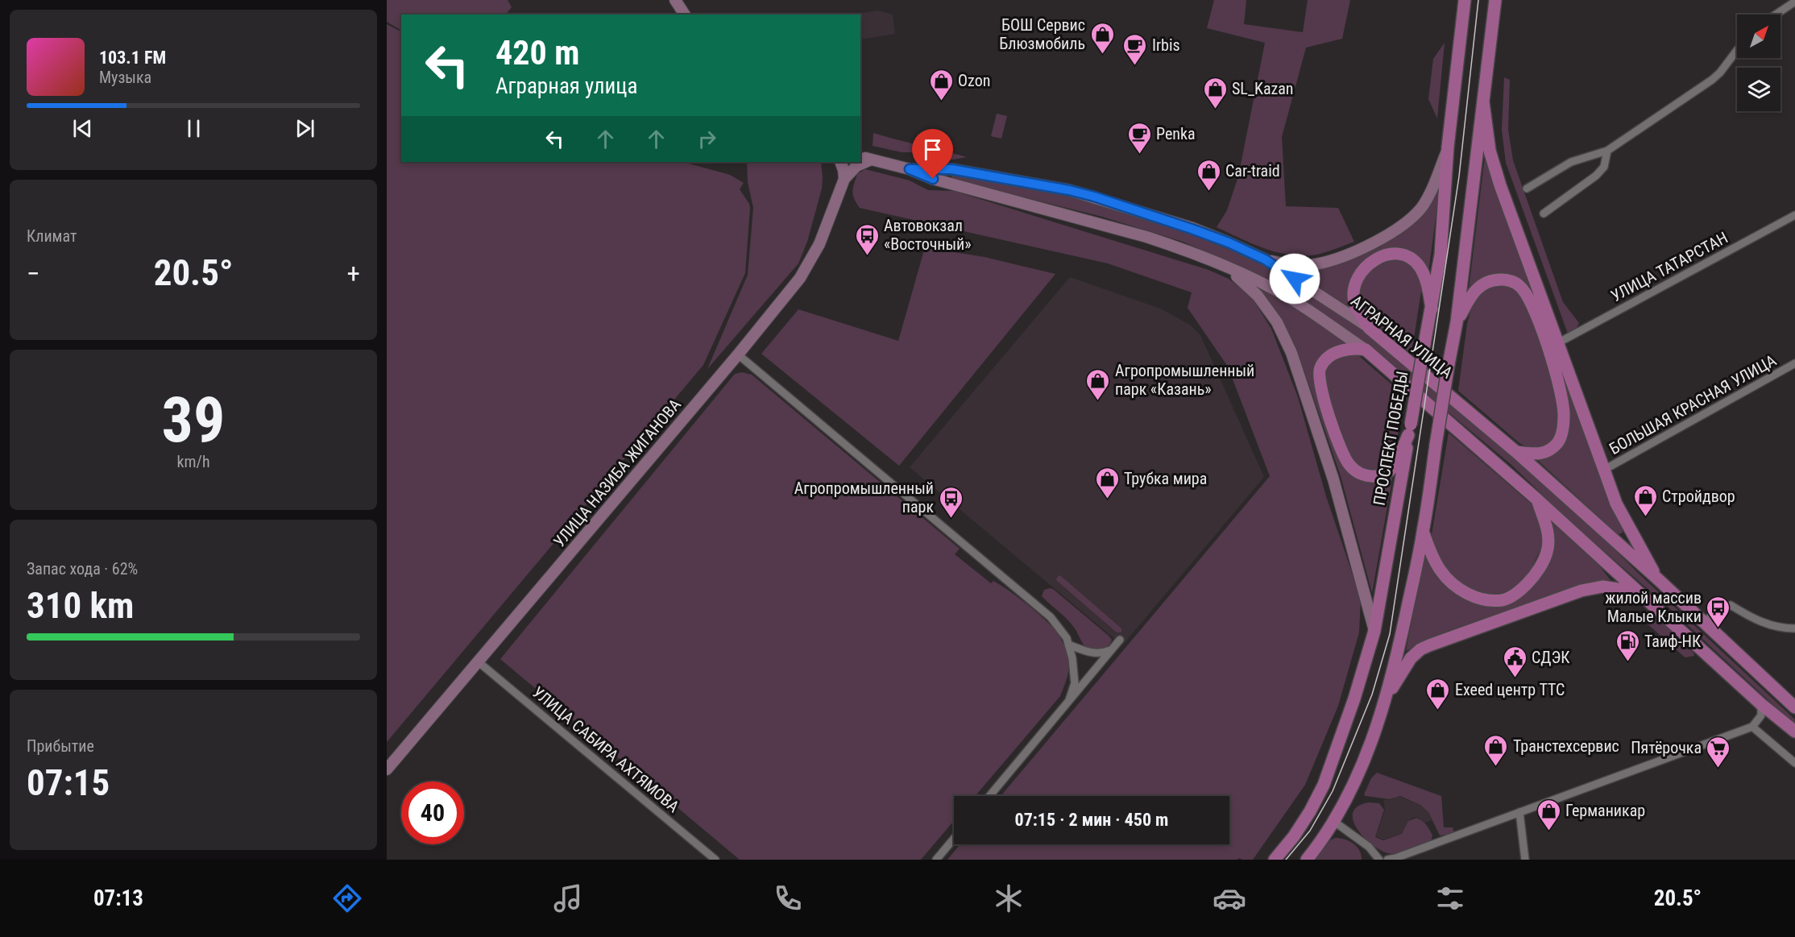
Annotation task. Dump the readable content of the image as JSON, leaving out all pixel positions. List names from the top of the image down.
{
  "streets": {
    "main road": ["АГРАРНАЯ УЛИЦА", "ПРОСПЕКТ ПОБЕДЫ"],
    "street": [
      "УЛИЦА ТАТАРСТАН",
      "БОЛЬШАЯ КРАСНАЯ УЛИЦА",
      "УЛИЦА НАЗИБА ЖИГАНОВА",
      "УЛИЦА САБИРА АХТЯМОВА"
    ]
  },
  "crossings": [
    ["АГРАРНАЯ УЛИЦА", "УЛИЦА НАЗИБА ЖИГАНОВА"],
    ["УЛИЦА НАЗИБА ЖИГАНОВА", "УЛИЦА САБИРА АХТЯМОВА"]
  ],
  "places": {
    "shop": [
      "БОШ Сервис Блюзмобиль",
      "Ozon",
      "SL_Kazan",
      "Car-traid",
      "Агропромышленный парк «Казань»",
      "Трубка мира",
      "Стройдвор",
      "Exeed центр ТТС",
      "Транстехсервис",
      "Германикар"
    ],
    "cafe": ["Irbis", "Penka"],
    "bus stop": ["Автовокзал «Восточный»", "Агропромышленный парк", "жилой массив Малые Клыки"],
    "fuel station": ["Таиф-НК"],
    "public building": ["СДЭК"],
    "supermarket": ["Пятёрочка"]
  },
  "north": "top right",
  "page": {
    "turn": ["420 m", "Аграрная улица"],
    "song": ["103.1 FM", "Музыка"],
    "tile": [
      "Климат",
      ["39", "km/h"],
      ["Запас хода · 62%", "310 km"],
      ["Прибытие", "07:15"]
    ],
    "heat": ["−", "20.5°", "+"],
    "limit": "40",
    "trip": "07:15 · 2 мин · 450 m",
    "tabs": ["07:13", "20.5°"]
  }
}
